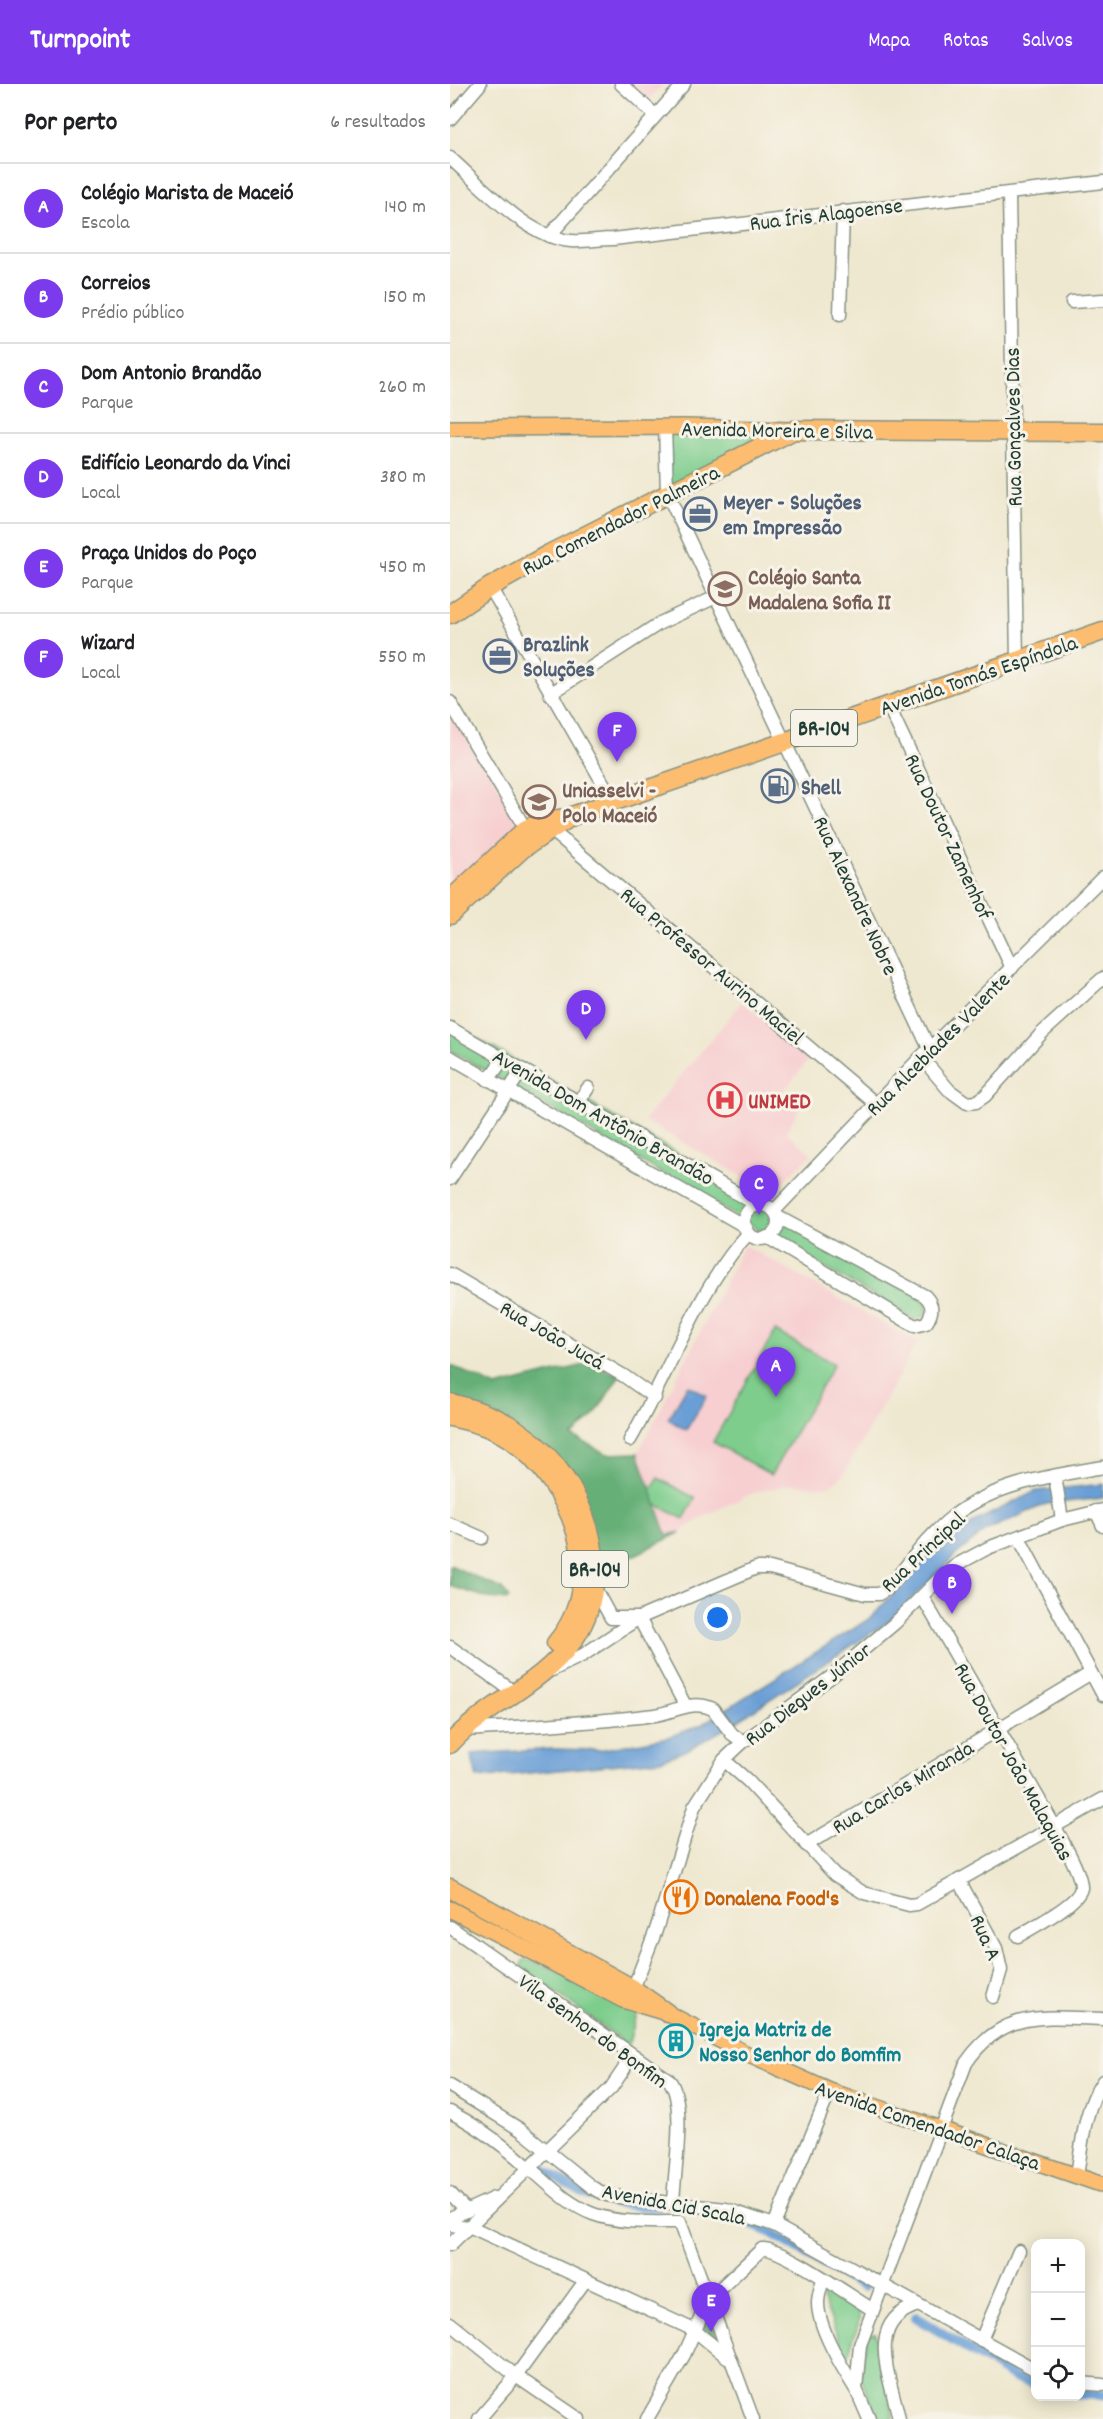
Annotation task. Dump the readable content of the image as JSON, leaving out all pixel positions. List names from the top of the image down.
{
  "streets": {
    "highway": [
      "Avenida Moreira e Silva",
      "Rua Comendador Palmeira",
      "Avenida Tomás Espíndola",
      "BR-104"
    ],
    "main road": ["Avenida Comendador Calaça"],
    "street": [
      "Rua Íris Alagoense",
      "Rua Gonçalves Dias",
      "Rua Doutor Zamenhof",
      "Rua Alexandre Nobre",
      "Rua Professor Aurino Maciel",
      "Rua Alcebíades Valente",
      "Avenida Dom Antônio Brandão",
      "Rua João Jucá",
      "Rua Principal",
      "Rua Diegues Júnior",
      "Rua Doutor João Malaquias",
      "Rua Carlos Miranda",
      "Rua A",
      "Vila Senhor do Bonfim",
      "Avenida Cid Scala"
    ]
  },
  "crossings": [
    ["Rua Íris Alagoense", "Rua Gonçalves Dias"],
    ["Rua Gonçalves Dias", "Avenida Moreira e Silva"],
    ["Rua Gonçalves Dias", "Avenida Tomás Espíndola"],
    ["Avenida Moreira e Silva", "Rua Comendador Palmeira"],
    ["Rua Comendador Palmeira", "Rua Alexandre Nobre"],
    ["Avenida Tomás Espíndola", "BR-104"],
    ["Avenida Tomás Espíndola", "Rua Doutor Zamenhof"],
    ["Avenida Tomás Espíndola", "Rua Alexandre Nobre"],
    ["Avenida Tomás Espíndola", "Rua Professor Aurino Maciel"],
    ["BR-104", "Rua Professor Aurino Maciel"],
    ["BR-104", "Rua Principal"],
    ["Rua Doutor Zamenhof", "Rua Alcebíades Valente"],
    ["Rua Alexandre Nobre", "Rua Alcebíades Valente"],
    ["Rua Professor Aurino Maciel", "Rua Alcebíades Valente"],
    ["Rua Alcebíades Valente", "Avenida Dom Antônio Brandão"],
    ["Rua Diegues Júnior", "Rua Doutor João Malaquias"],
    ["Rua Diegues Júnior", "Rua Carlos Miranda"],
    ["Rua Doutor João Malaquias", "Rua Carlos Miranda"],
    ["Rua Carlos Miranda", "Rua A"],
    ["Vila Senhor do Bonfim", "Avenida Cid Scala"]
  ],
  "places": {
    "office": ["Meyer - Soluções em Impressão", "Brazlink Soluções"],
    "school or university": ["Colégio Santa Madalena Sofia II", "Uniasselvi - Polo Maceió"],
    "fuel station": ["Shell"],
    "hospital": ["UNIMED"],
    "restaurant": ["Donalena Food's"],
    "building": ["Igreja Matriz de Nosso Senhor do Bomfim"]
  },
  "page": {
    "header": "Turnpoint",
    "nav": ["Mapa", "Rotas", "Salvos"],
    "heading": ["Por perto", "6 resultados"],
    "list": [
      {
        "mark": "A",
        "name": "Colégio Marista de Maceió",
        "note": "Escola",
        "value": "140 m"
      },
      {
        "mark": "B",
        "name": "Correios",
        "note": "Prédio público",
        "value": "150 m"
      },
      {
        "mark": "C",
        "name": "Dom Antonio Brandão",
        "note": "Parque",
        "value": "260 m"
      },
      {
        "mark": "D",
        "name": "Edifício Leonardo da Vinci",
        "note": "Local",
        "value": "380 m"
      },
      {
        "mark": "E",
        "name": "Praça Unidos do Poço",
        "note": "Parque",
        "value": "450 m"
      },
      {
        "mark": "F",
        "name": "Wizard",
        "note": "Local",
        "value": "550 m"
      }
    ],
    "pins": [
      "F",
      "D",
      "C",
      "A",
      "B",
      "E"
    ],
    "map_buttons": ["+", "−"]
  }
}
